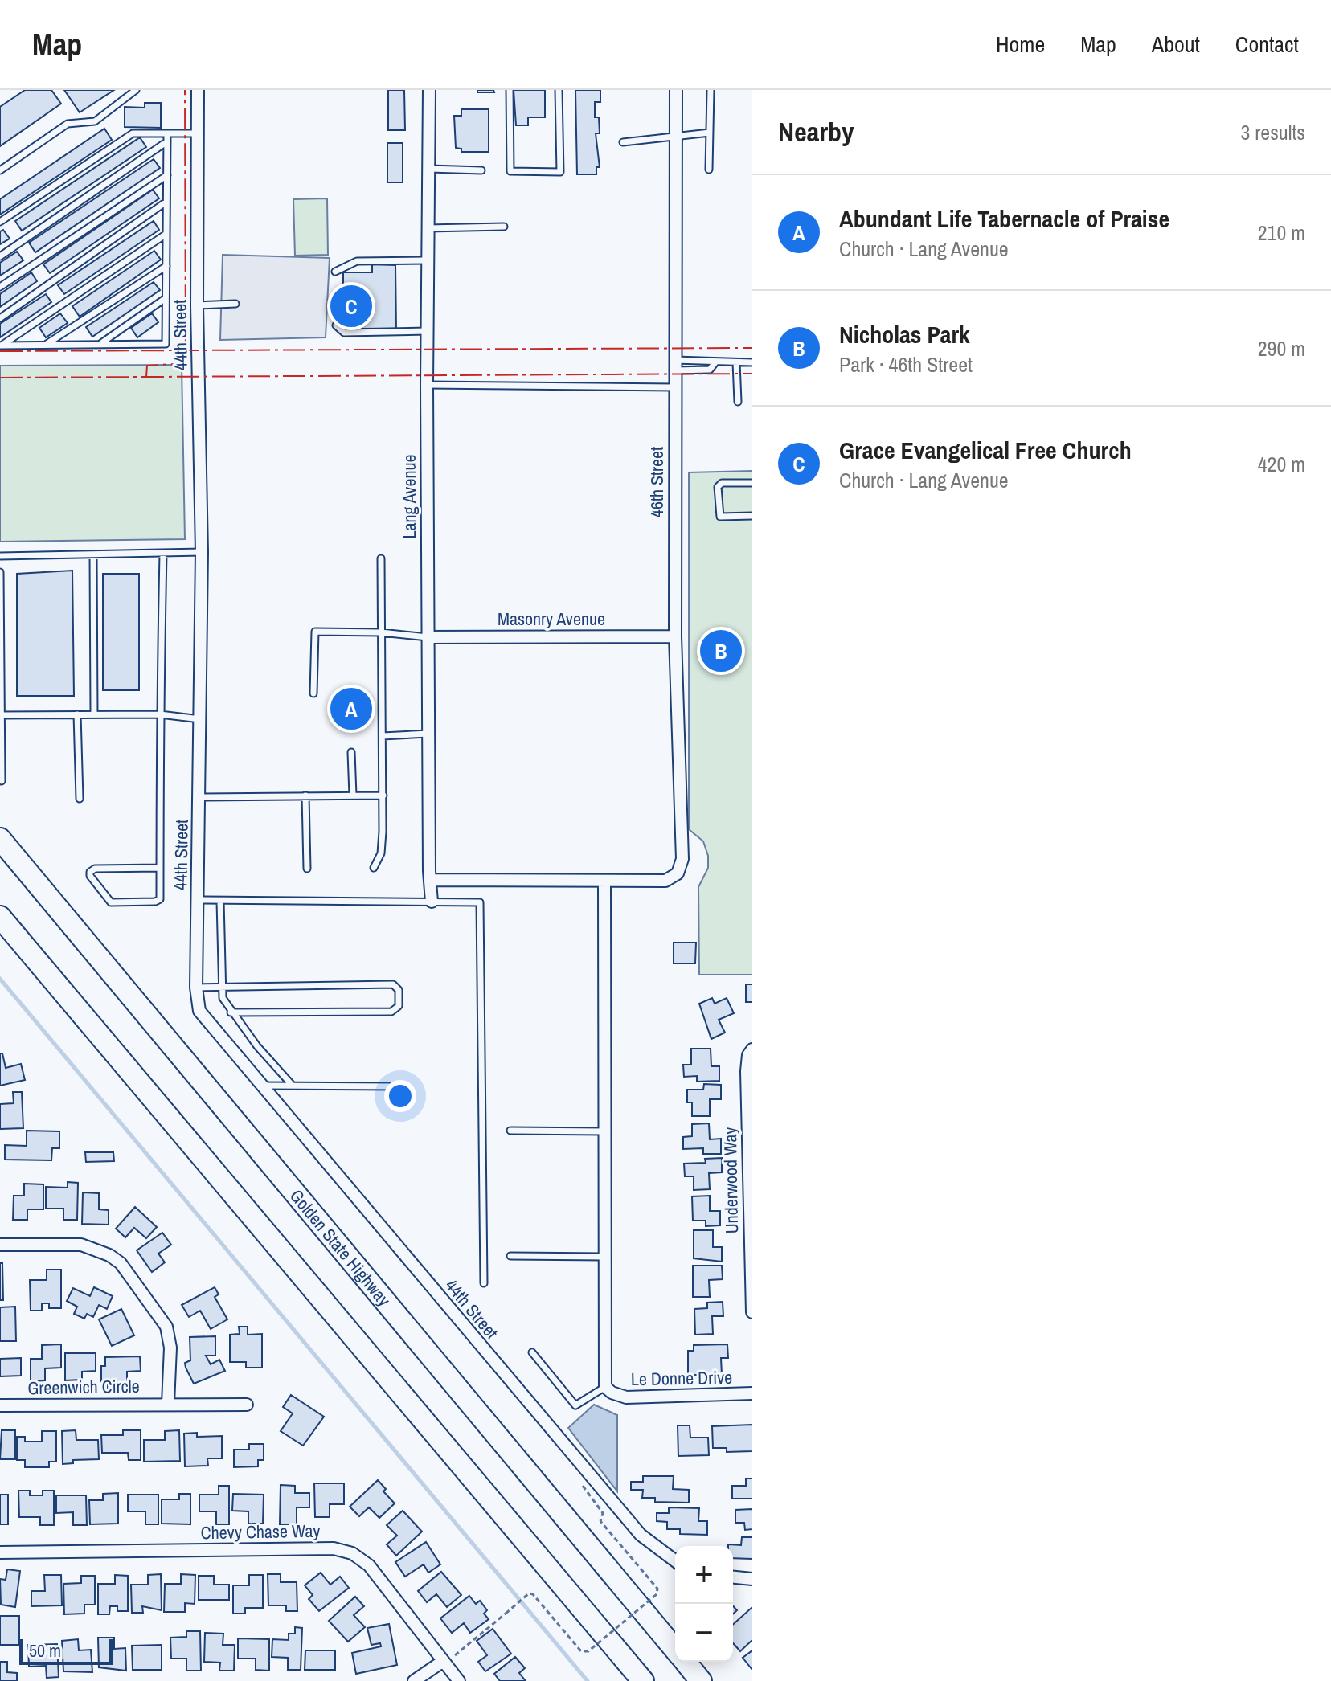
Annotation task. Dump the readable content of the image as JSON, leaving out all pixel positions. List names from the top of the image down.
{
  "streets": {
    "highway": ["Golden State Highway"],
    "street": [
      "44th Street",
      "46th Street",
      "Lang Avenue",
      "Masonry Avenue",
      "Underwood Way",
      "Le Donne Drive",
      "Greenwich Circle",
      "Chevy Chase Way"
    ]
  },
  "crossings": [
    ["46th Street", "Masonry Avenue"],
    ["Lang Avenue", "Masonry Avenue"]
  ],
  "scale_bar": "50 m",
  "page": {
    "header": "Map",
    "nav": [
      "Home",
      "Map",
      "About",
      "Contact"
    ],
    "heading": ["Nearby", "3 results"],
    "list": [
      {
        "mark": "A",
        "name": "Abundant Life Tabernacle of Praise",
        "note": "Church · Lang Avenue",
        "value": "210 m"
      },
      {
        "mark": "B",
        "name": "Nicholas Park",
        "note": "Park · 46th Street",
        "value": "290 m"
      },
      {
        "mark": "C",
        "name": "Grace Evangelical Free Church",
        "note": "Church · Lang Avenue",
        "value": "420 m"
      }
    ],
    "pins": ["C", "B", "A"],
    "map_buttons": ["+", "−"],
    "scale": "50 m"
  }
}
